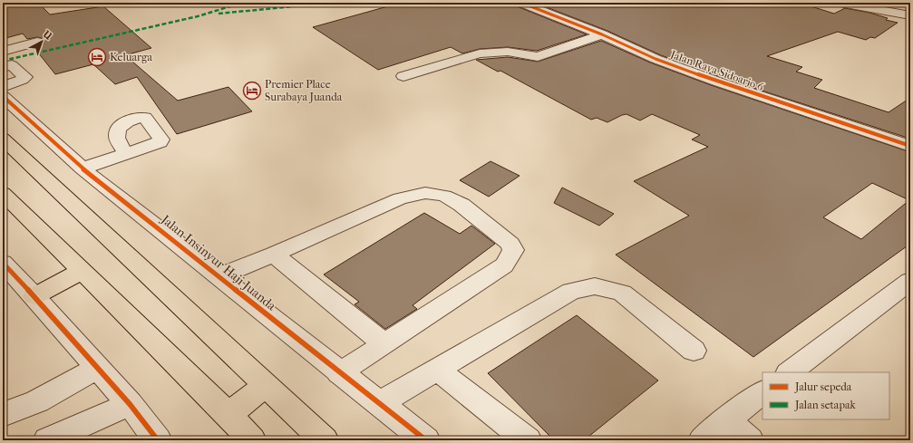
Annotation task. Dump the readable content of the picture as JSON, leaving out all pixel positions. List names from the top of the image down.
{
  "streets": {
    "street": ["Jalan Raya Sidoarjo 6", "Jalan Insinyur Haji Juanda"]
  },
  "places": {
    "hotel": ["Keluarga", "Premier Place Surabaya Juanda"]
  },
  "legend": ["Jalur sepeda", "Jalan setapak"],
  "north": "top right"
}
